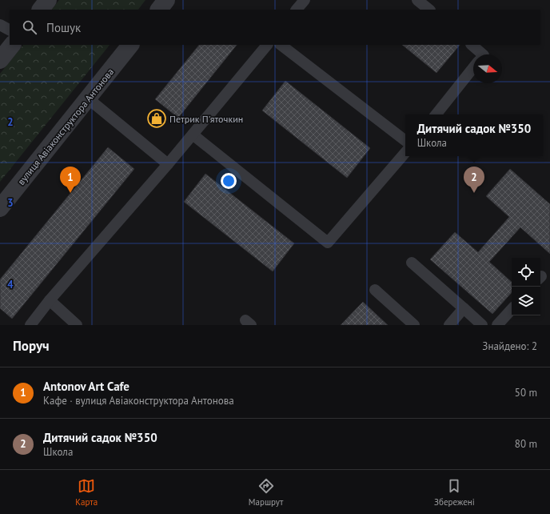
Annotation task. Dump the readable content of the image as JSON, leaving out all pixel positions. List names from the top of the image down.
{
  "streets": {
    "street": ["вулиця Авіаконструктора Антонова"]
  },
  "places": {
    "shop": ["Петрик П'яточкин"]
  },
  "north": "right",
  "page": {
    "search": "Пошук",
    "popup": ["Дитячий садок №350", "Школа"],
    "pins": ["1", "2"],
    "heading": ["Поруч", "Знайдено: 2"],
    "list": [
      {
        "mark": "1",
        "name": "Antonov Art Cafe",
        "note": "Кафе · вулиця Авіаконструктора Антонова",
        "value": "50 m"
      },
      {
        "mark": "2",
        "name": "Дитячий садок №350",
        "note": "Школа",
        "value": "80 m"
      }
    ],
    "nav": ["Карта", "Маршрут", "Збережені"]
  },
  "grid": {
    "rows": ["2", "3", "4"]
  }
}
